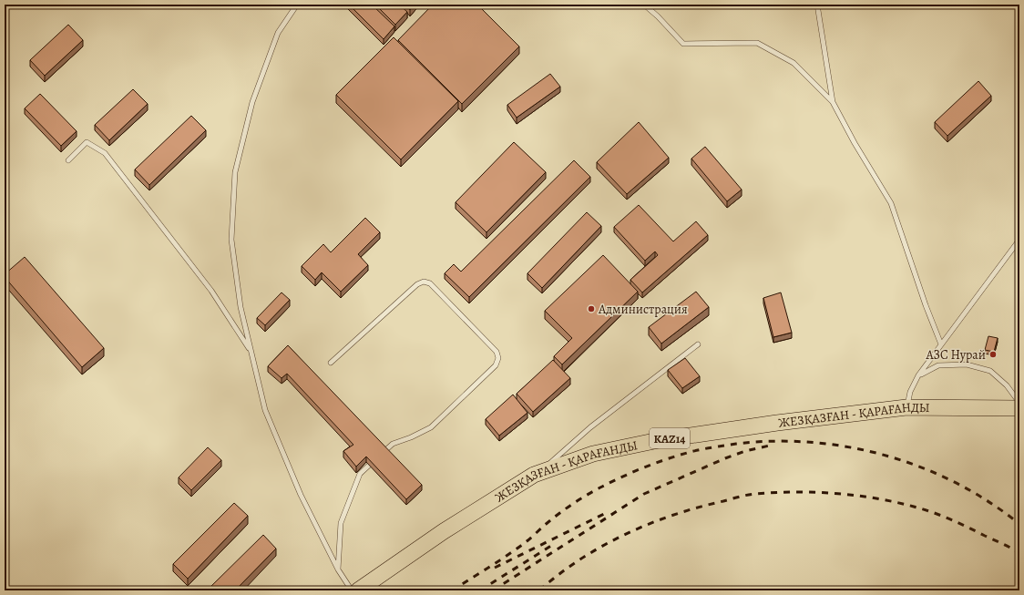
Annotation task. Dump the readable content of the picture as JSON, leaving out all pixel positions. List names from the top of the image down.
{
  "streets": {
    "highway": ["ЖЕЗҚАЗҒАН - ҚАРАҒАНДЫ", "KAZ14"]
  },
  "places": ["Администрация", "АЗС Нурай"]
}
